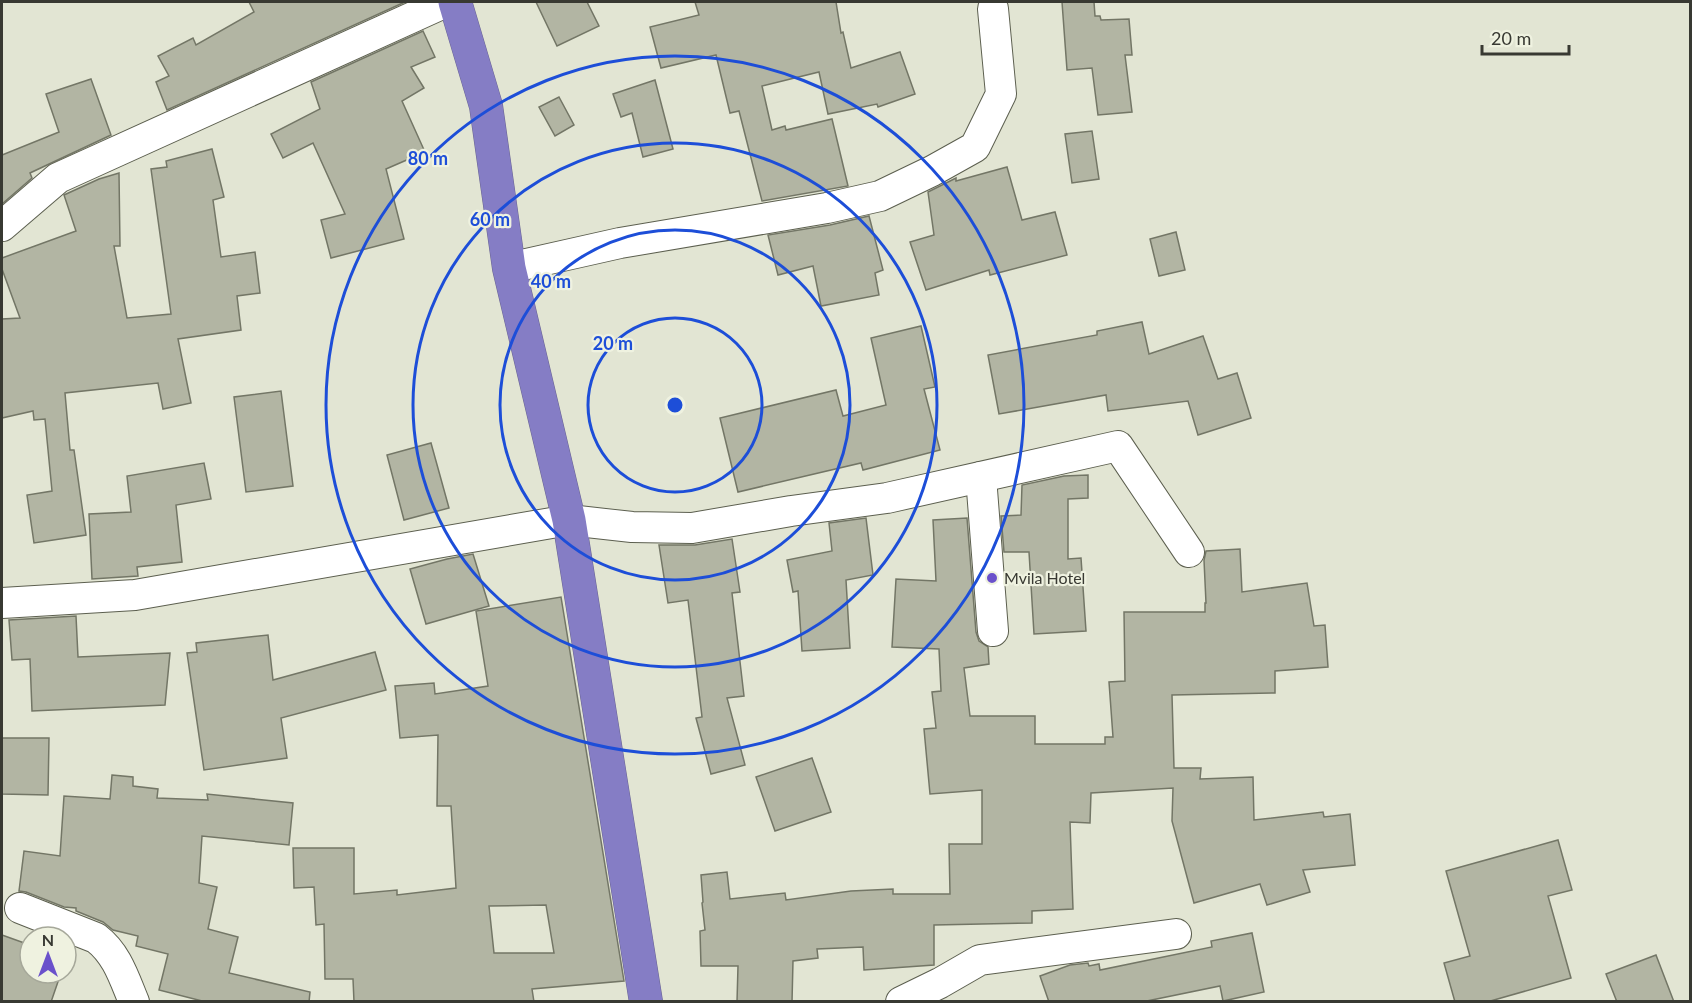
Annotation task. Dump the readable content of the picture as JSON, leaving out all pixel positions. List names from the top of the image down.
{
  "places": ["Mvila Hotel"],
  "scale_bar": "20 m",
  "north": "top",
  "rings": [
    "80 m",
    "60 m",
    "40 m",
    "20 m"
  ]
}
